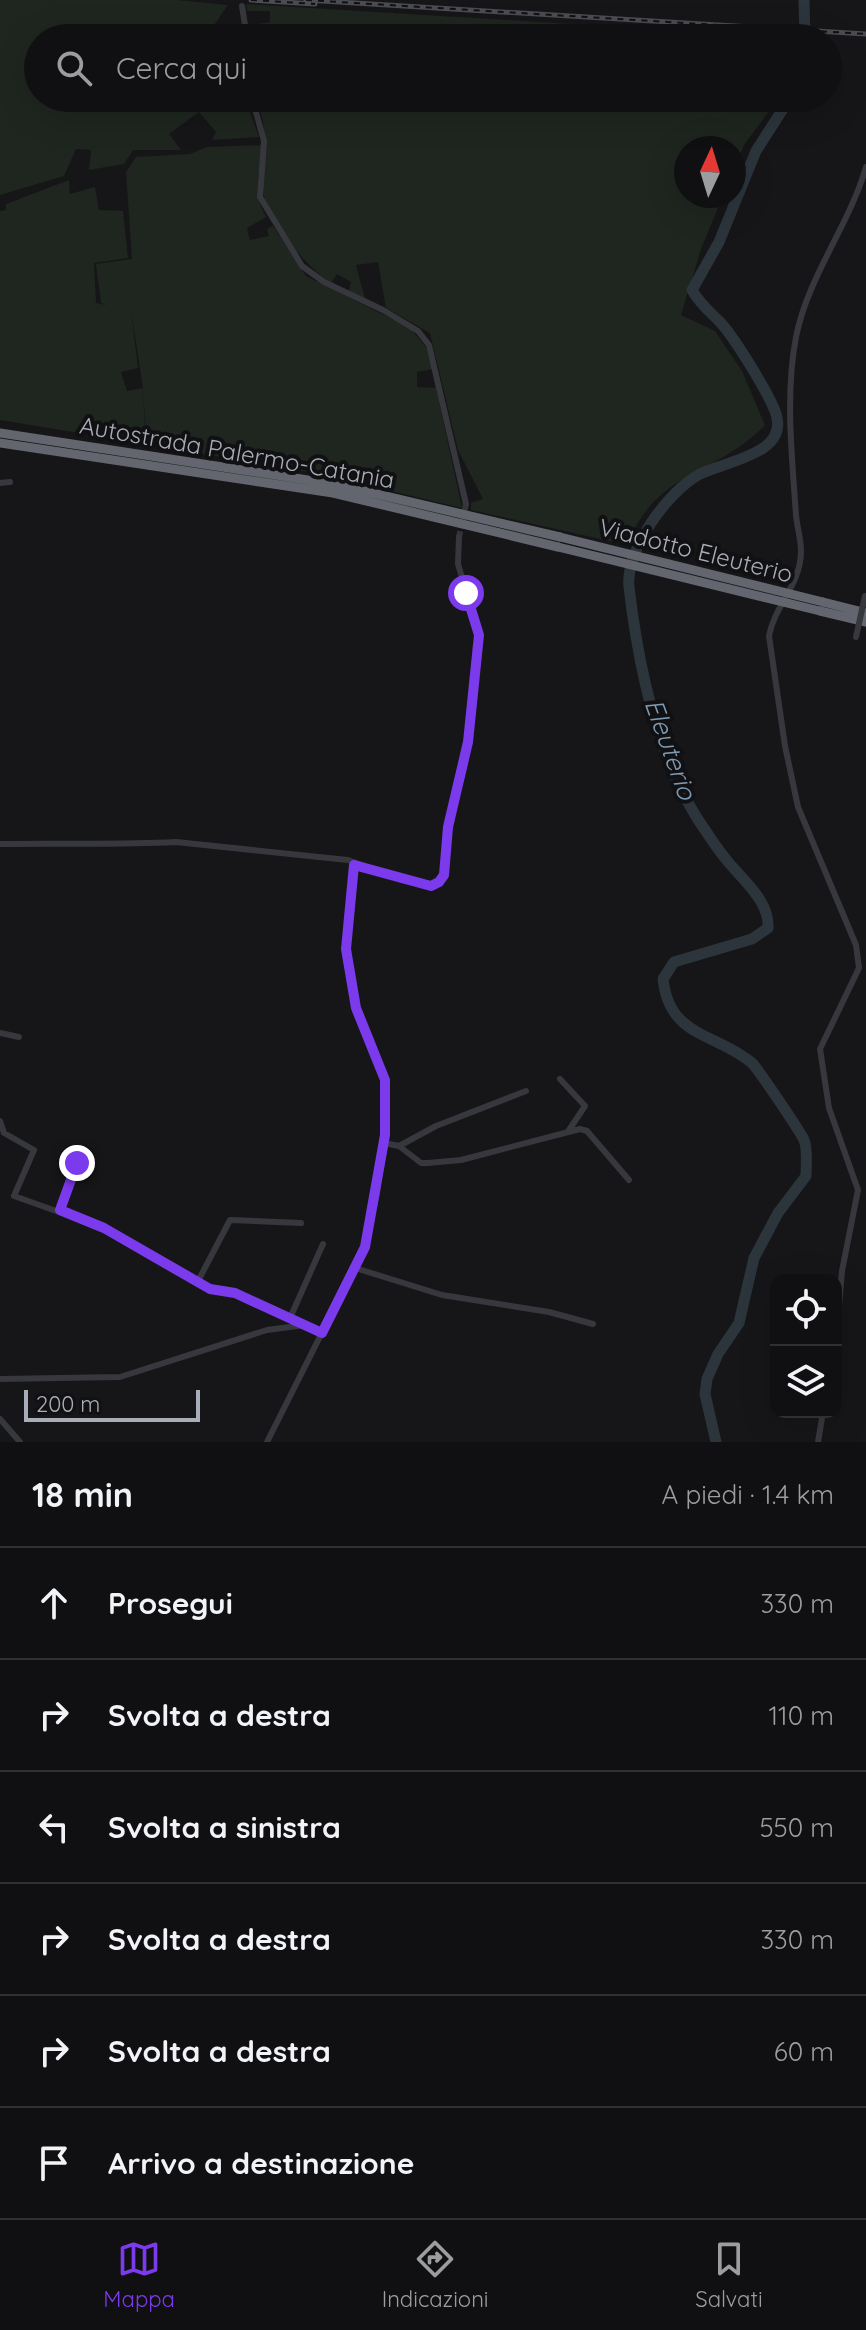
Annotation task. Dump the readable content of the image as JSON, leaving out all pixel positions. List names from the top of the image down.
{
  "streets": {
    "highway": ["Autostrada Palermo-Catania", "Viadotto Eleuterio"]
  },
  "crossings": [
    ["Autostrada Palermo-Catania", "Viadotto Eleuterio"]
  ],
  "water": ["Eleuterio"],
  "scale_bar": "200 m",
  "north": "top",
  "page": {
    "search": "Cerca qui",
    "scale": "200 m",
    "heading": ["18 min", "A piedi · 1.4 km"],
    "list": [
      ["Prosegui", "330 m"],
      ["Svolta a destra", "110 m"],
      ["Svolta a sinistra", "550 m"],
      ["Svolta a destra", "330 m"],
      ["Svolta a destra", "60 m"],
      "Arrivo a destinazione"
    ],
    "nav": ["Mappa", "Indicazioni", "Salvati"]
  }
}
